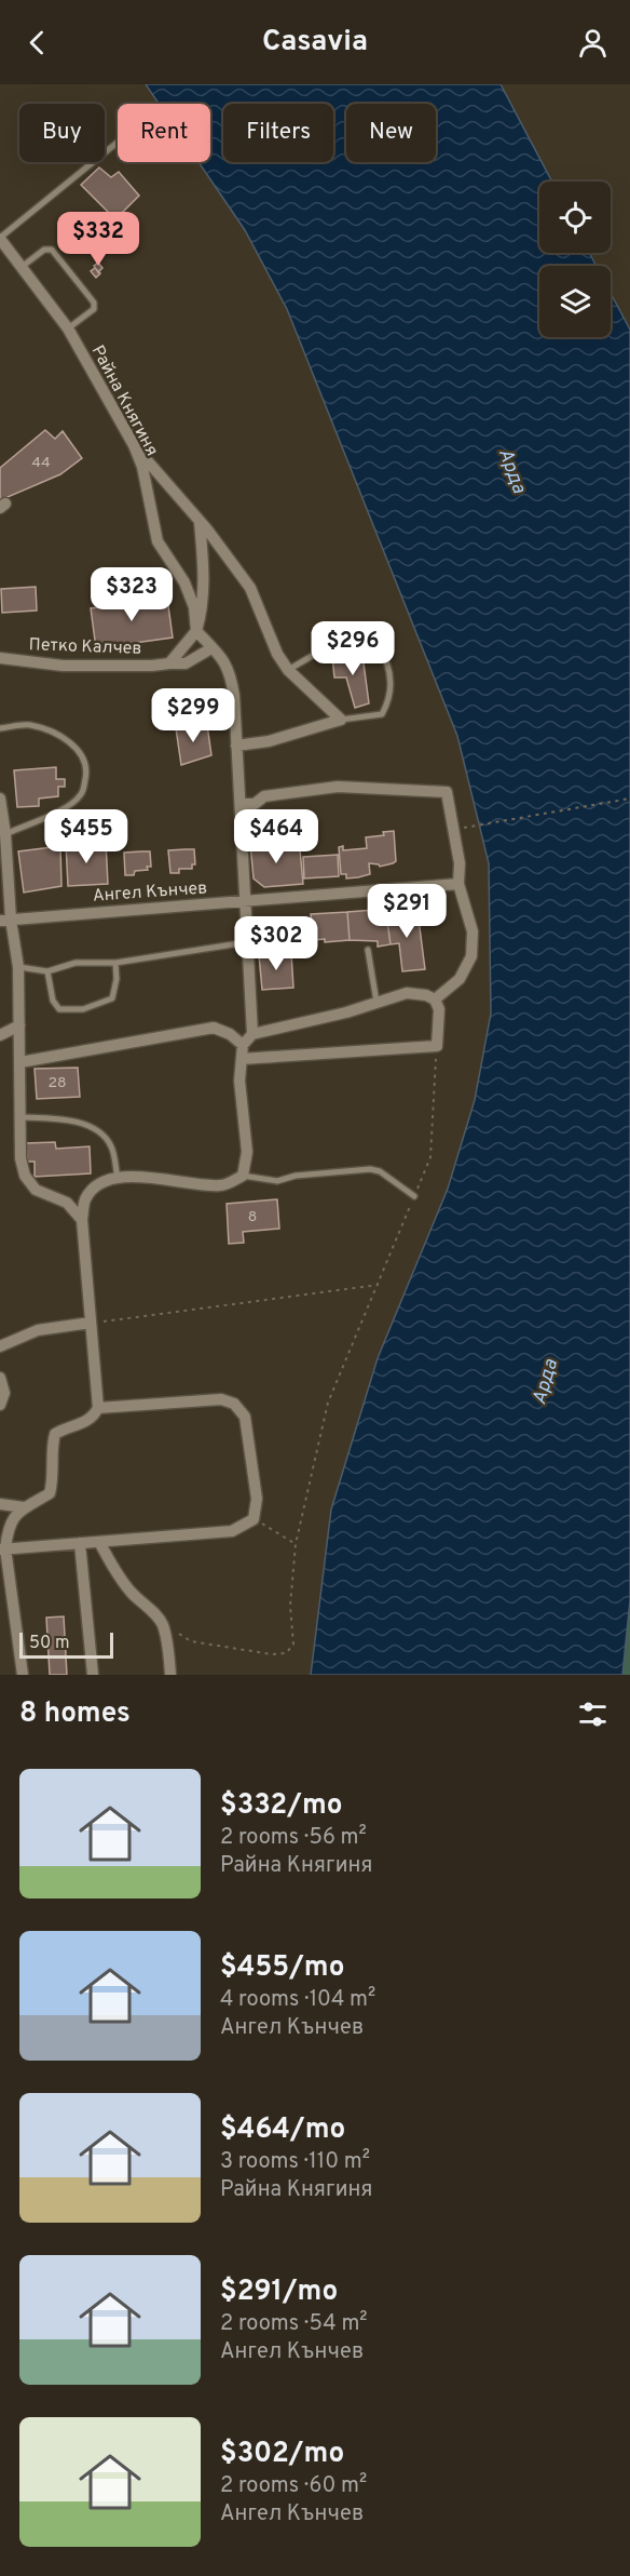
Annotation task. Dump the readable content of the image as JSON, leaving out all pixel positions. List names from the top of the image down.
{
  "streets": {
    "street": ["Райна Княгиня", "Петко Калчев", "Ангел Кънчев"]
  },
  "water": ["Арда"],
  "house_numbers": ["44", "28", "8"],
  "scale_bar": "50 m",
  "page": {
    "header": "Casavia",
    "chip": [
      "Buy",
      "Rent",
      "Filters",
      "New"
    ],
    "price": [
      "$332",
      "$323",
      "$296",
      "$299",
      "$455",
      "$464",
      "$291",
      "$302"
    ],
    "scale": "50 m",
    "heading": "8 homes",
    "list": [
      {
        "name": "$332/mo",
        "note": "2 rooms · 56 m² · Райна Княгиня"
      },
      {
        "name": "$455/mo",
        "note": "4 rooms · 104 m² · Ангел Кънчев"
      },
      {
        "name": "$464/mo",
        "note": "3 rooms · 110 m² · Райна Княгиня"
      },
      {
        "name": "$291/mo",
        "note": "2 rooms · 54 m² · Ангел Кънчев"
      },
      {
        "name": "$302/mo",
        "note": "2 rooms · 60 m² · Ангел Кънчев"
      }
    ]
  }
}
